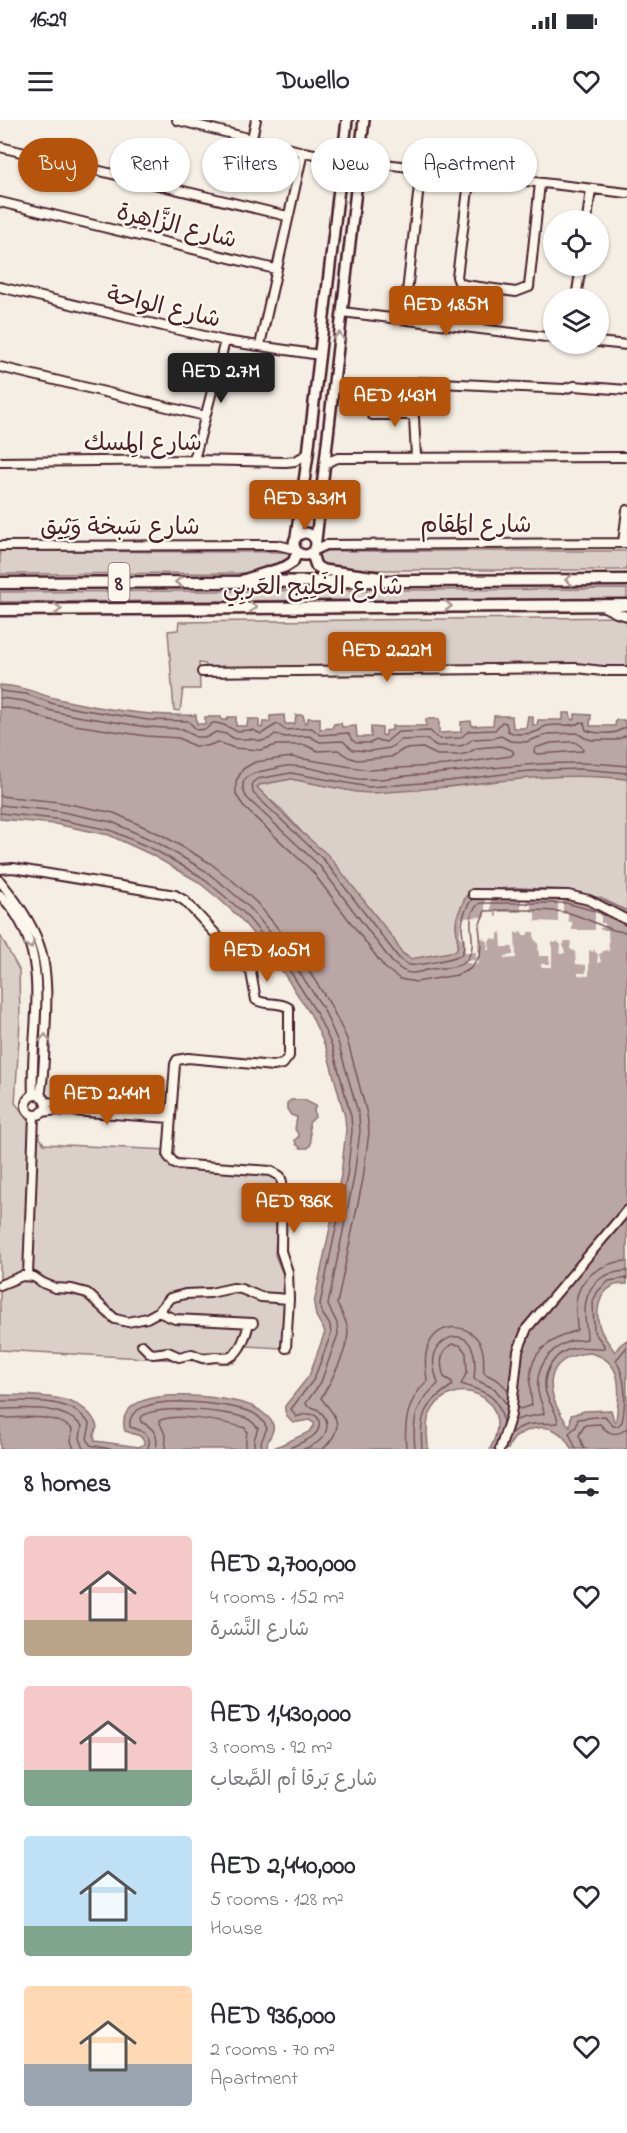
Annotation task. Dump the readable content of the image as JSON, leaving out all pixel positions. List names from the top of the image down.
{
  "streets": {
    "highway": ["8", "شارع الخَلِيج العَربِي"],
    "street": [
      "شارع الزَّاهِرة",
      "شارع الواحة",
      "شارع المِسك",
      "شارع المَقام",
      "شارع سَبخة وَثِيق"
    ]
  },
  "crossings": [
    ["شارع المَقام", "شارع سَبخة وَثِيق"]
  ],
  "page": {
    "status": "16:29",
    "header": "Dwello",
    "chip": [
      "Buy",
      "Rent",
      "Filters",
      "New",
      "Apartment"
    ],
    "price": [
      "AED 1.85M",
      "AED 2.7M",
      "AED 1.43M",
      "AED 3.31M",
      "AED 2.22M",
      "AED 1.05M",
      "AED 2.44M",
      "AED 936K"
    ],
    "heading": "8 homes",
    "list": [
      {
        "name": "AED 2,700,000",
        "note": "4 rooms · 152 m² · شارع النَّشرة"
      },
      {
        "name": "AED 1,430,000",
        "note": "3 rooms · 92 m² · شارع بَرقا أم الصَّعاب"
      },
      {
        "name": "AED 2,440,000",
        "note": "5 rooms · 128 m² · House"
      },
      {
        "name": "AED 936,000",
        "note": "2 rooms · 70 m² · Apartment"
      }
    ]
  }
}
